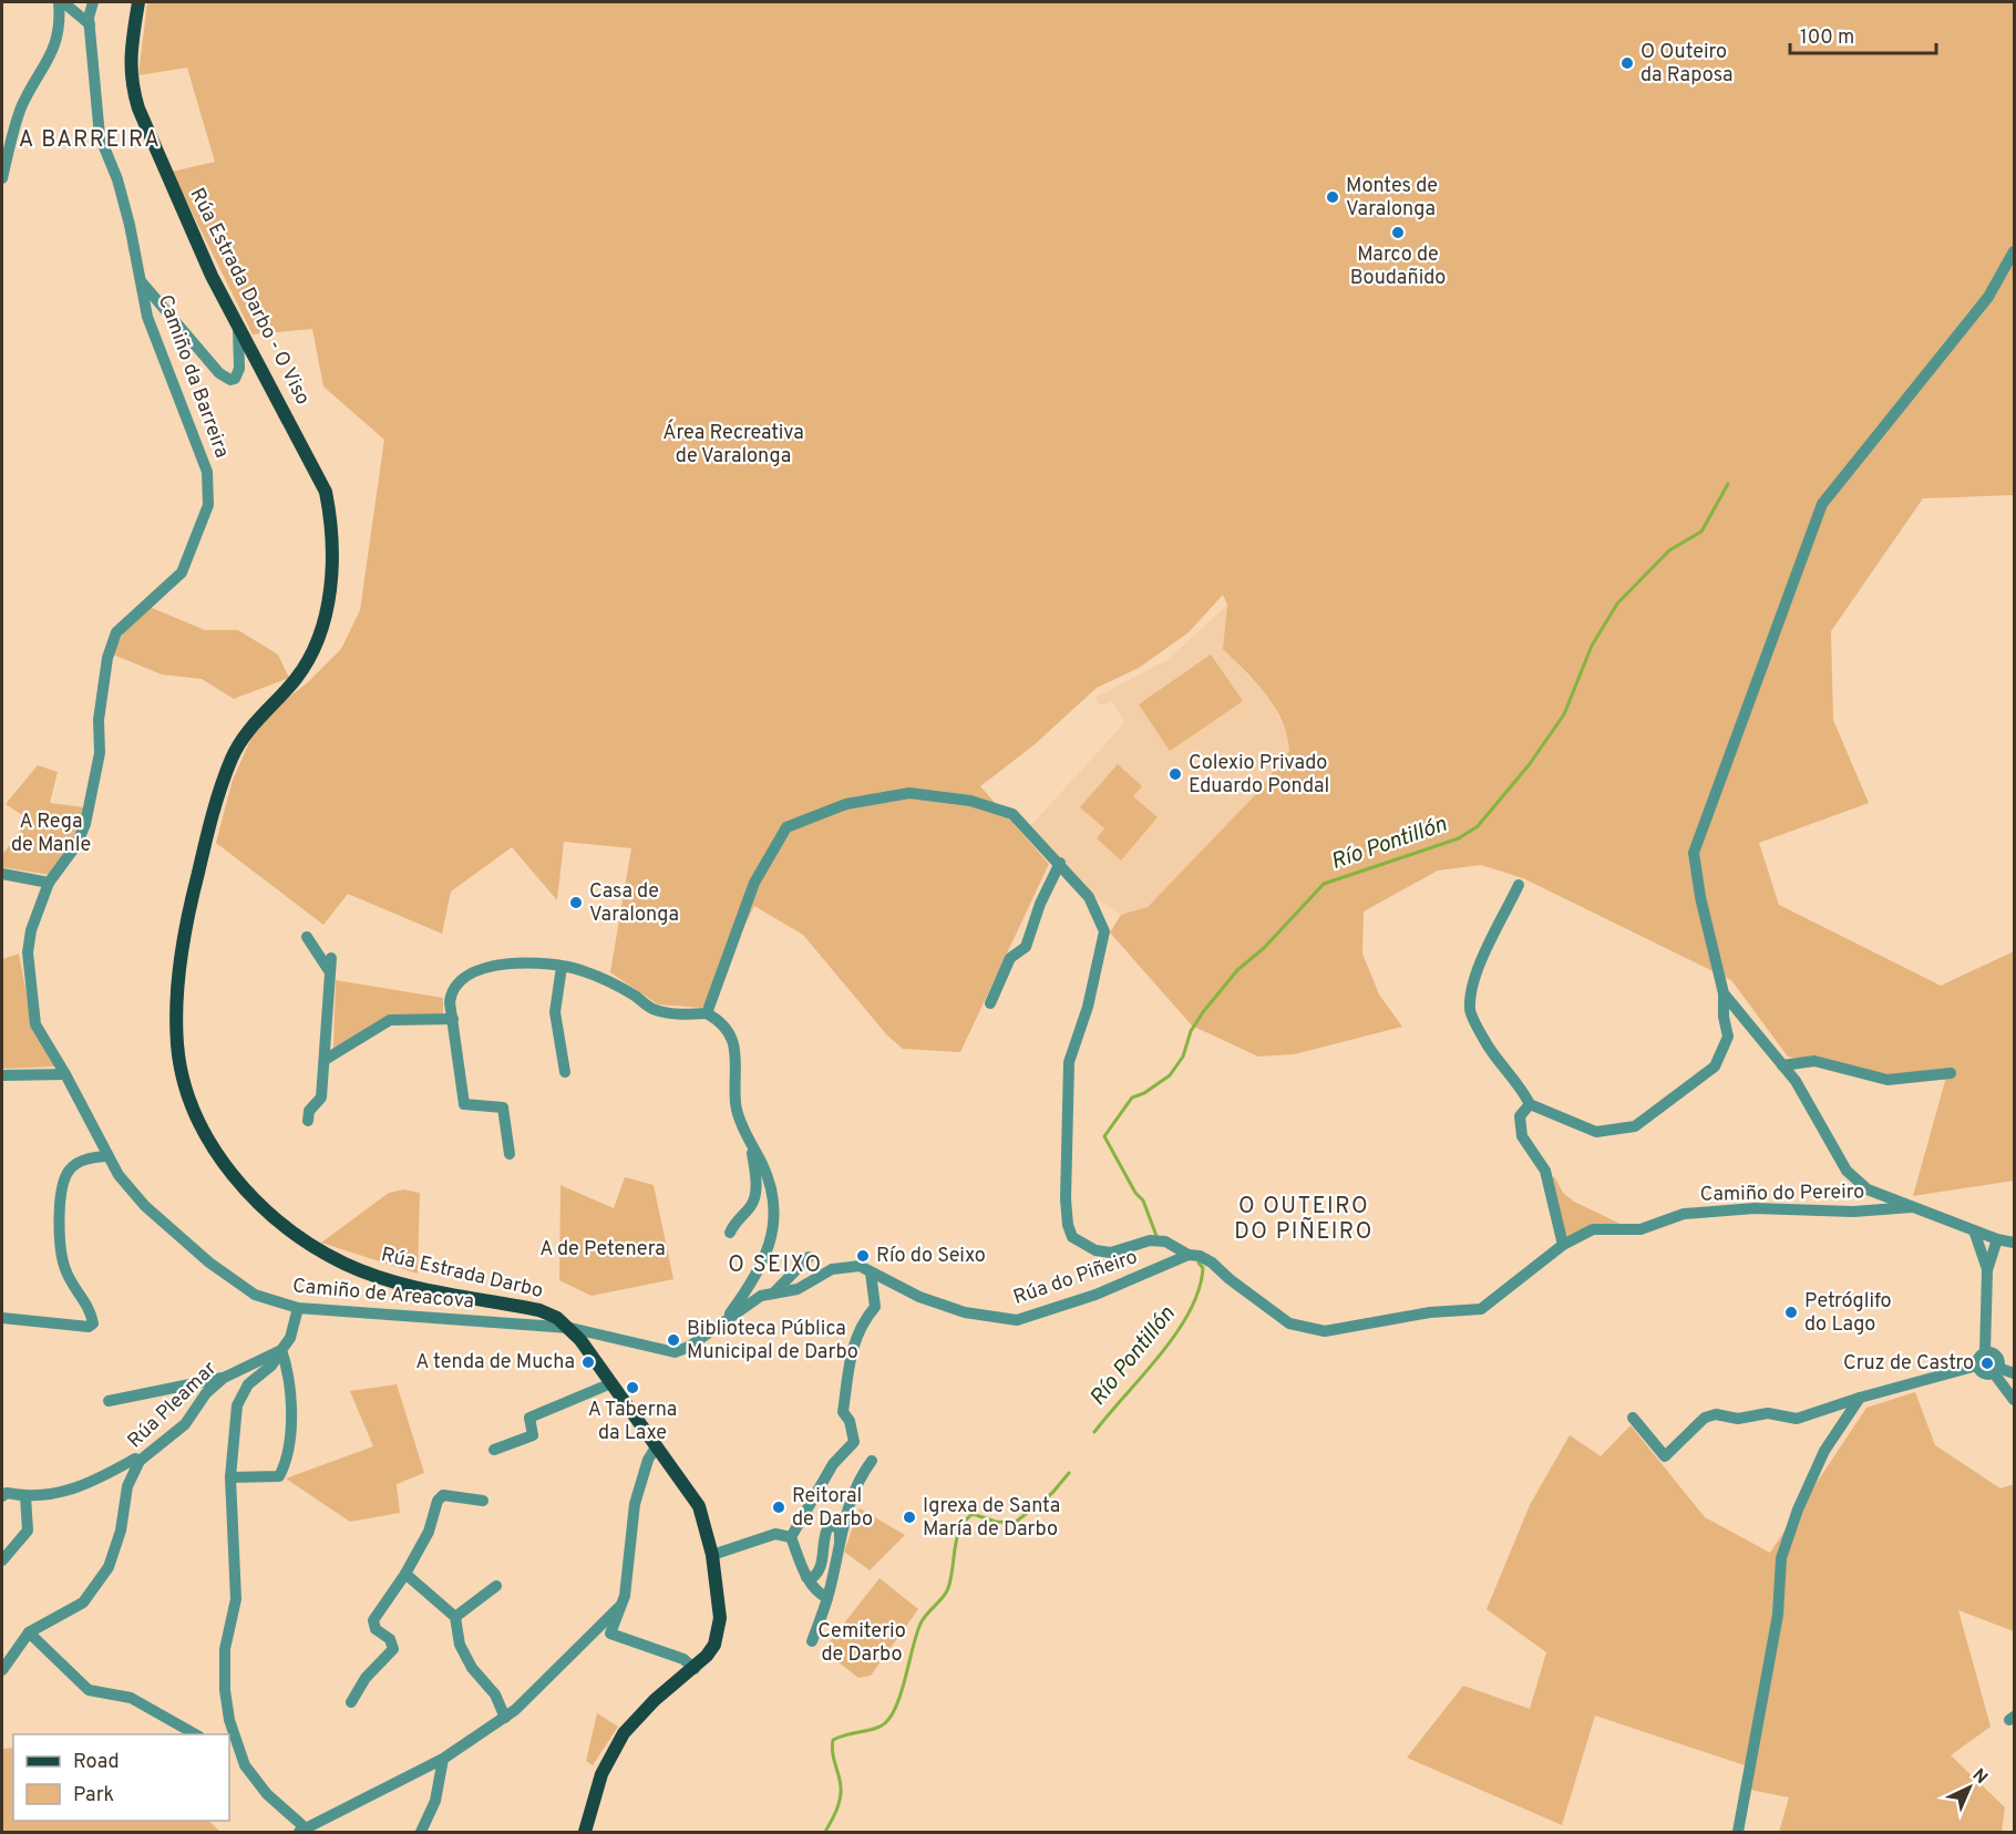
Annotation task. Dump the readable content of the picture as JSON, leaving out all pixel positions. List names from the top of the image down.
{
  "streets": {
    "main road": ["Rúa Estrada Darbo - O Viso", "Rúa Estrada Darbo"],
    "street": [
      "Camiño da Barreira",
      "Camiño do Pereiro",
      "Rúa do Piñeiro",
      "Camiño de Areacova",
      "Rúa Pleamar"
    ]
  },
  "crossings": [
    ["Rúa Estrada Darbo - O Viso", "Rúa Estrada Darbo"],
    ["Camiño da Barreira", "Camiño de Areacova"],
    ["Camiño do Pereiro", "Rúa do Piñeiro"],
    ["Rúa Estrada Darbo", "Rúa do Piñeiro"],
    ["Rúa Estrada Darbo", "Camiño de Areacova"],
    ["Rúa do Piñeiro", "Camiño de Areacova"]
  ],
  "districts": ["A BARREIRA", "O OUTEIRO DO PIÑEIRO", "O SEIXO"],
  "water": ["Río Pontillón"],
  "parks": [
    "Área Recreativa de Varalonga",
    "A Rega de Manle",
    "A de Petenera",
    "Cemiterio de Darbo"
  ],
  "places": [
    "O Outeiro da Raposa",
    "Montes de Varalonga",
    "Marco de Boudañido",
    "Colexio Privado Eduardo Pondal",
    "Casa de Varalonga",
    "Río do Seixo",
    "Petróglifo do Lago",
    "Biblioteca Pública Municipal de Darbo",
    "A tenda de Mucha",
    "Cruz de Castro",
    "A Taberna da Laxe",
    "Reitoral de Darbo",
    "Igrexa de Santa María de Darbo"
  ],
  "legend": ["Road", "Park"],
  "scale_bar": "100 m",
  "north": "top right"
}
